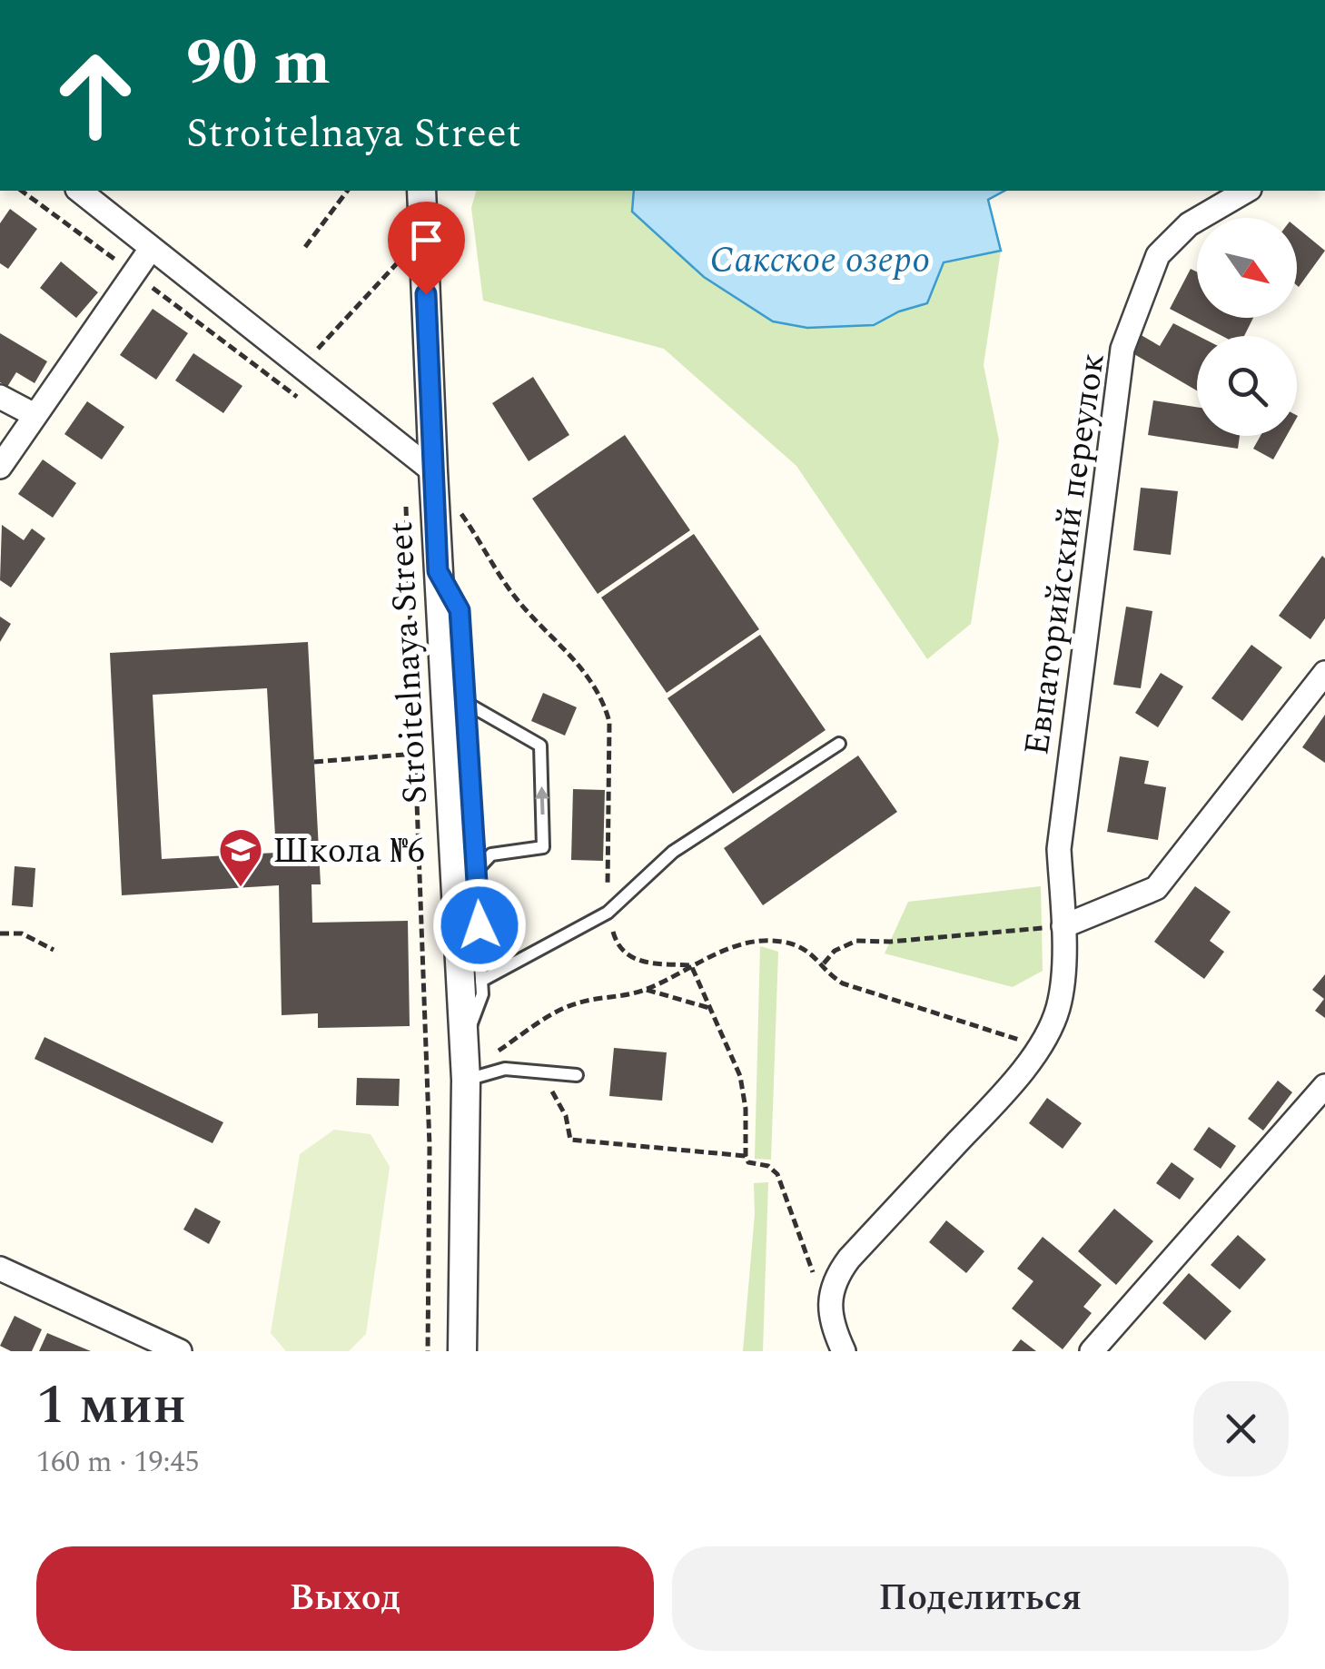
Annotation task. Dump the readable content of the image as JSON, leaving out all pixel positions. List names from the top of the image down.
{
  "streets": {
    "street": ["Евпаторийский переулок", "Stroitelnaya Street"]
  },
  "water": ["Сакское озеро"],
  "places": {
    "school or university": ["Школа №6"]
  },
  "north": "bottom right",
  "page": {
    "turn": ["90 m", "Stroitelnaya Street"],
    "heading": ["1 мин", "160 m · 19:45"],
    "buttons": ["Выход", "Поделиться"]
  }
}
